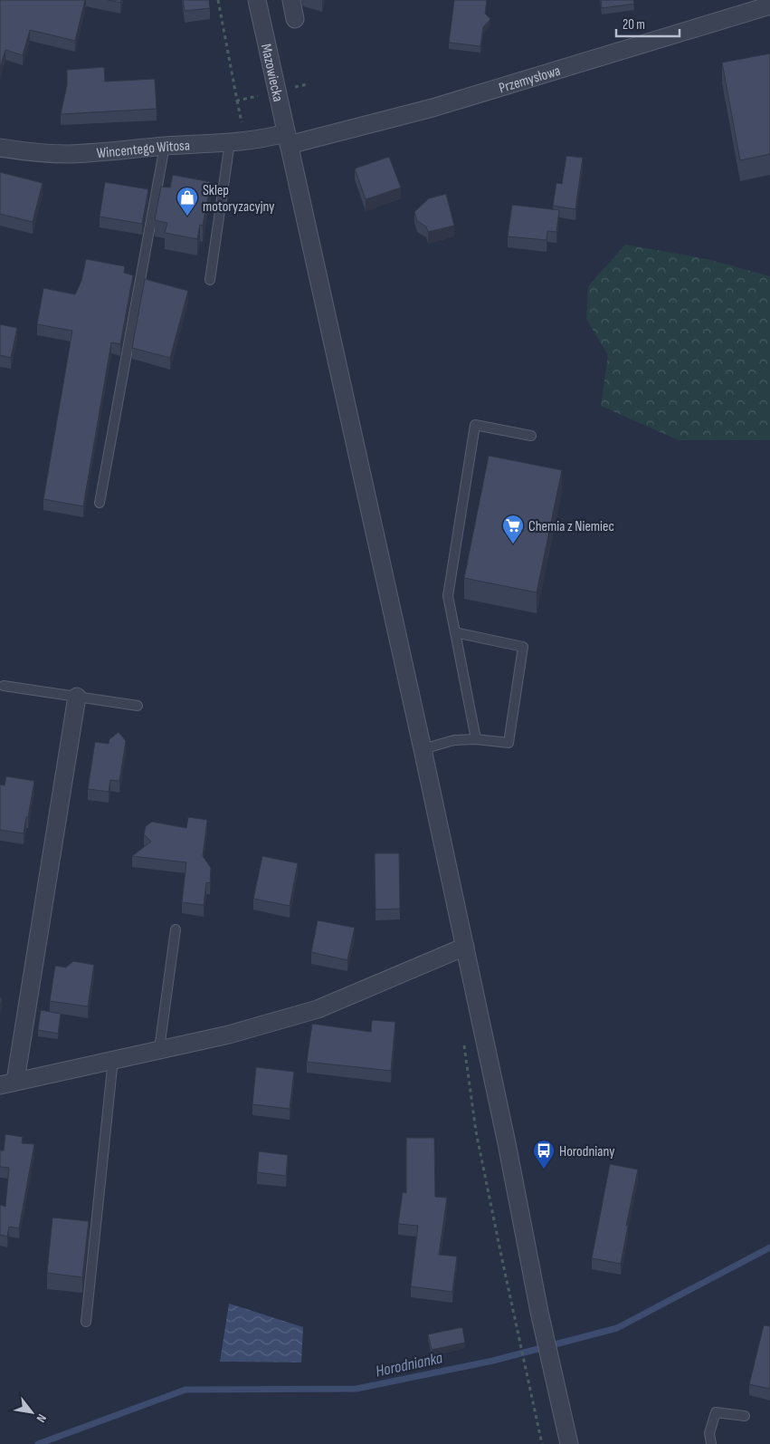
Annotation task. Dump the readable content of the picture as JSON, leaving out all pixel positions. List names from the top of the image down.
{
  "streets": {
    "street": ["Mazowiecka", "Przemysłowa", "Wincentego Witosa"]
  },
  "crossings": [
    ["Mazowiecka", "Przemysłowa"],
    ["Mazowiecka", "Wincentego Witosa"],
    ["Przemysłowa", "Wincentego Witosa"]
  ],
  "water": ["Horodnianka"],
  "places": {
    "shop": ["Sklep motoryzacyjny"],
    "supermarket": ["Chemia z Niemiec"],
    "bus stop": ["Horodniany"]
  },
  "scale_bar": "20 m",
  "north": "bottom right"
}
